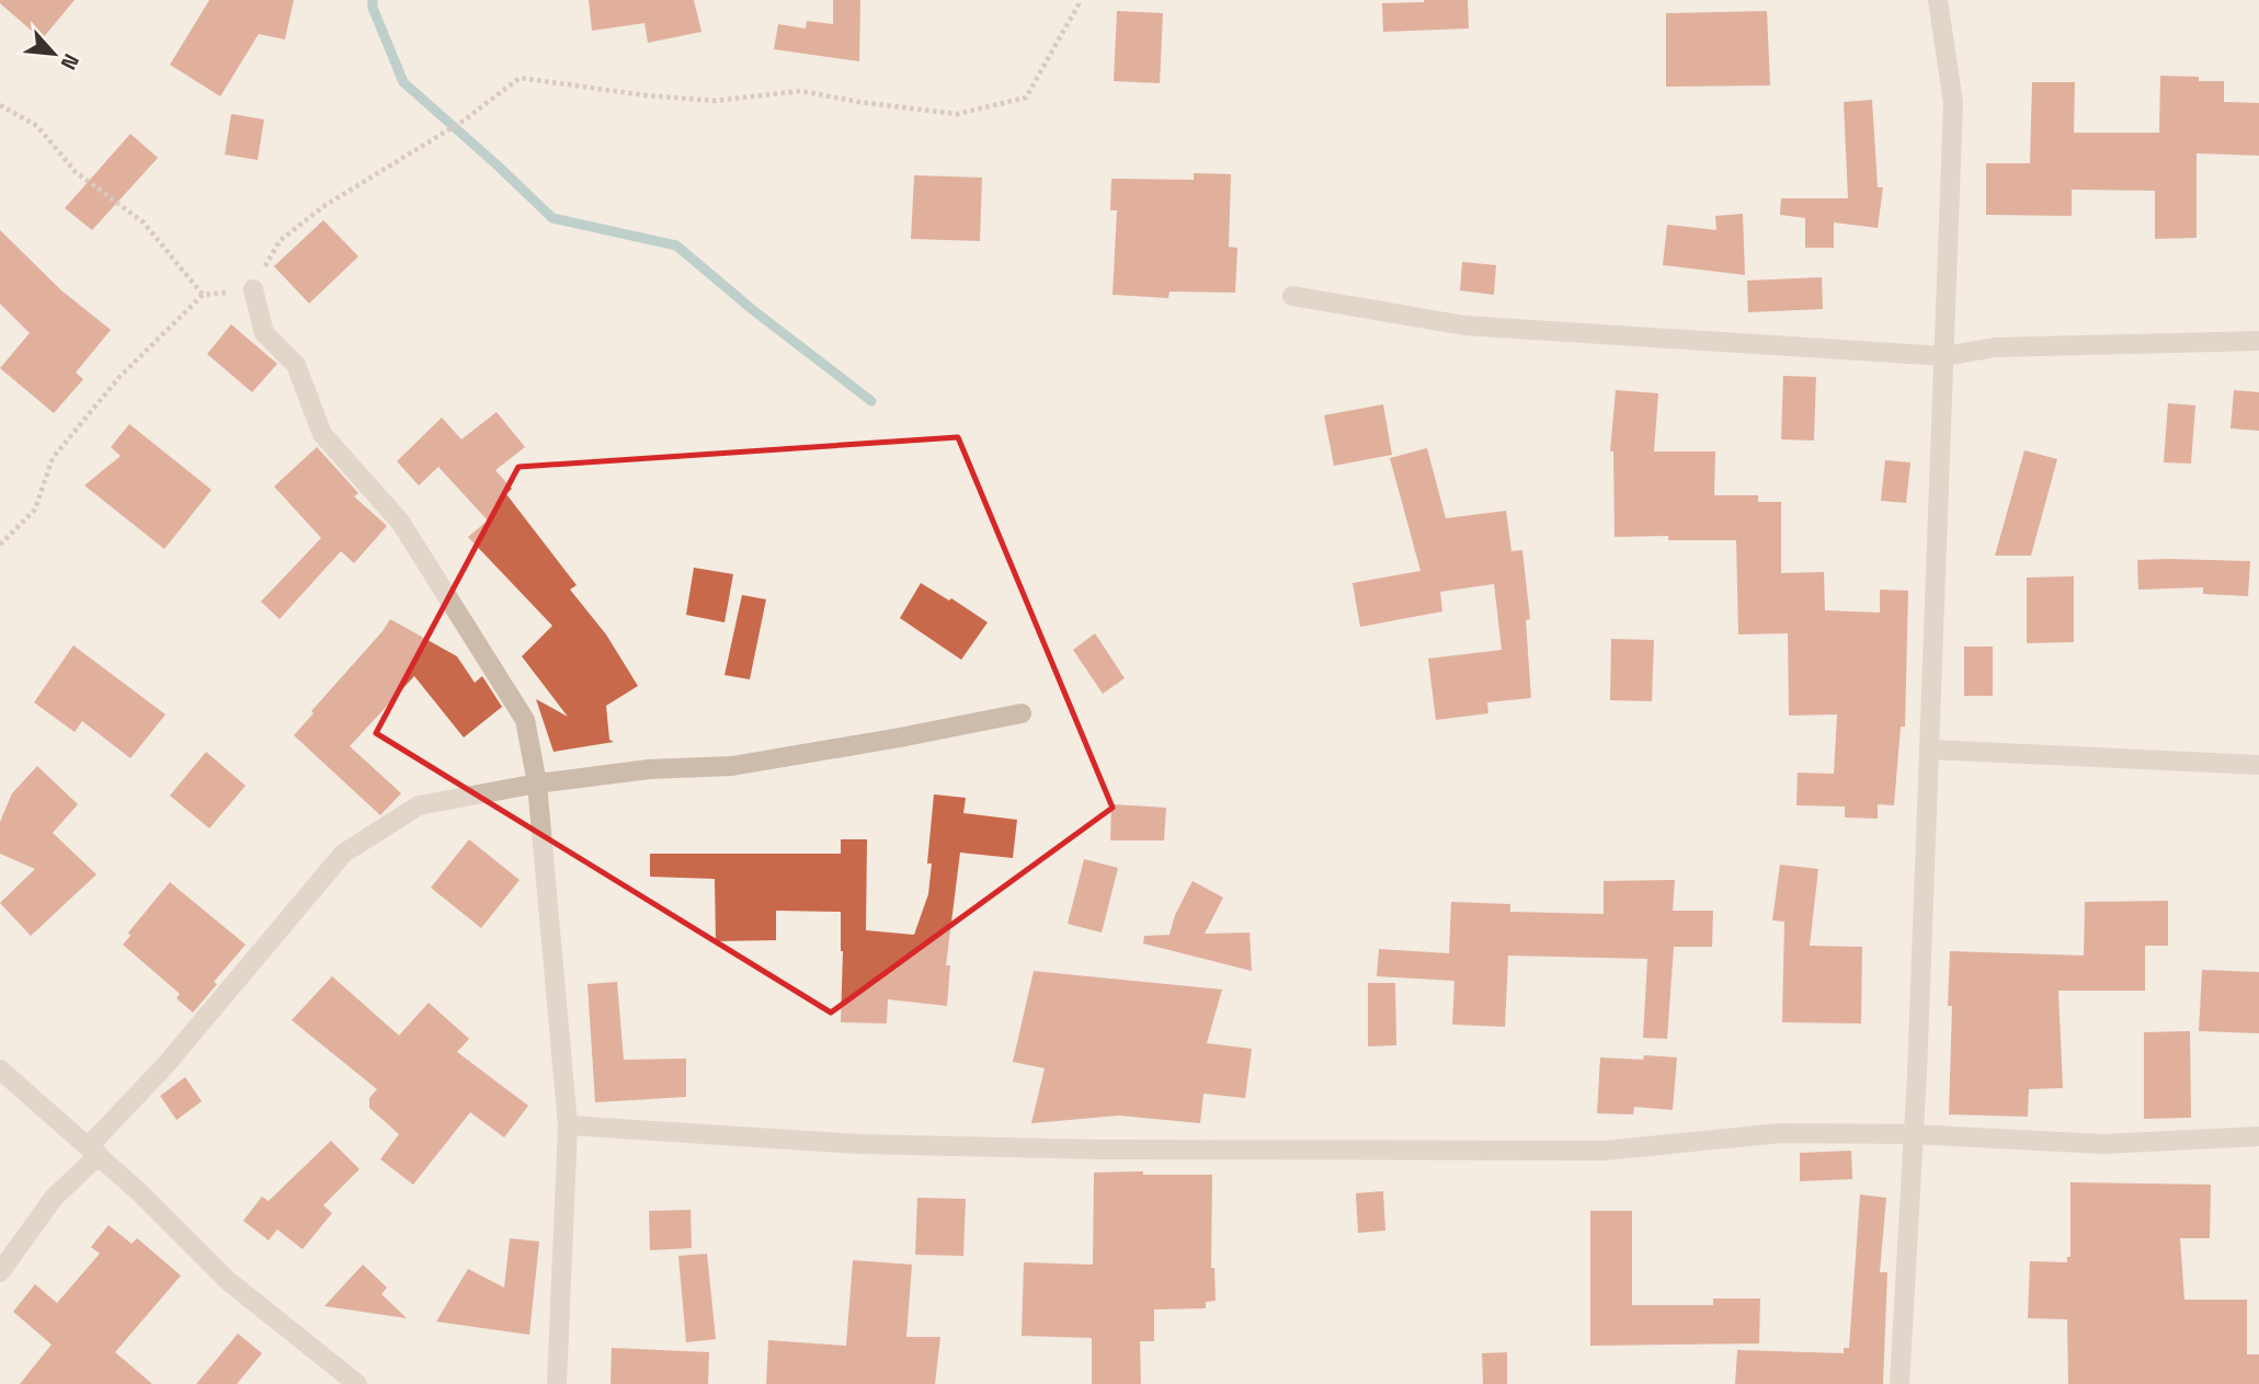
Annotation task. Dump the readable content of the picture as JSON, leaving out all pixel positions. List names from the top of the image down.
{
  "north": "bottom right"
}
